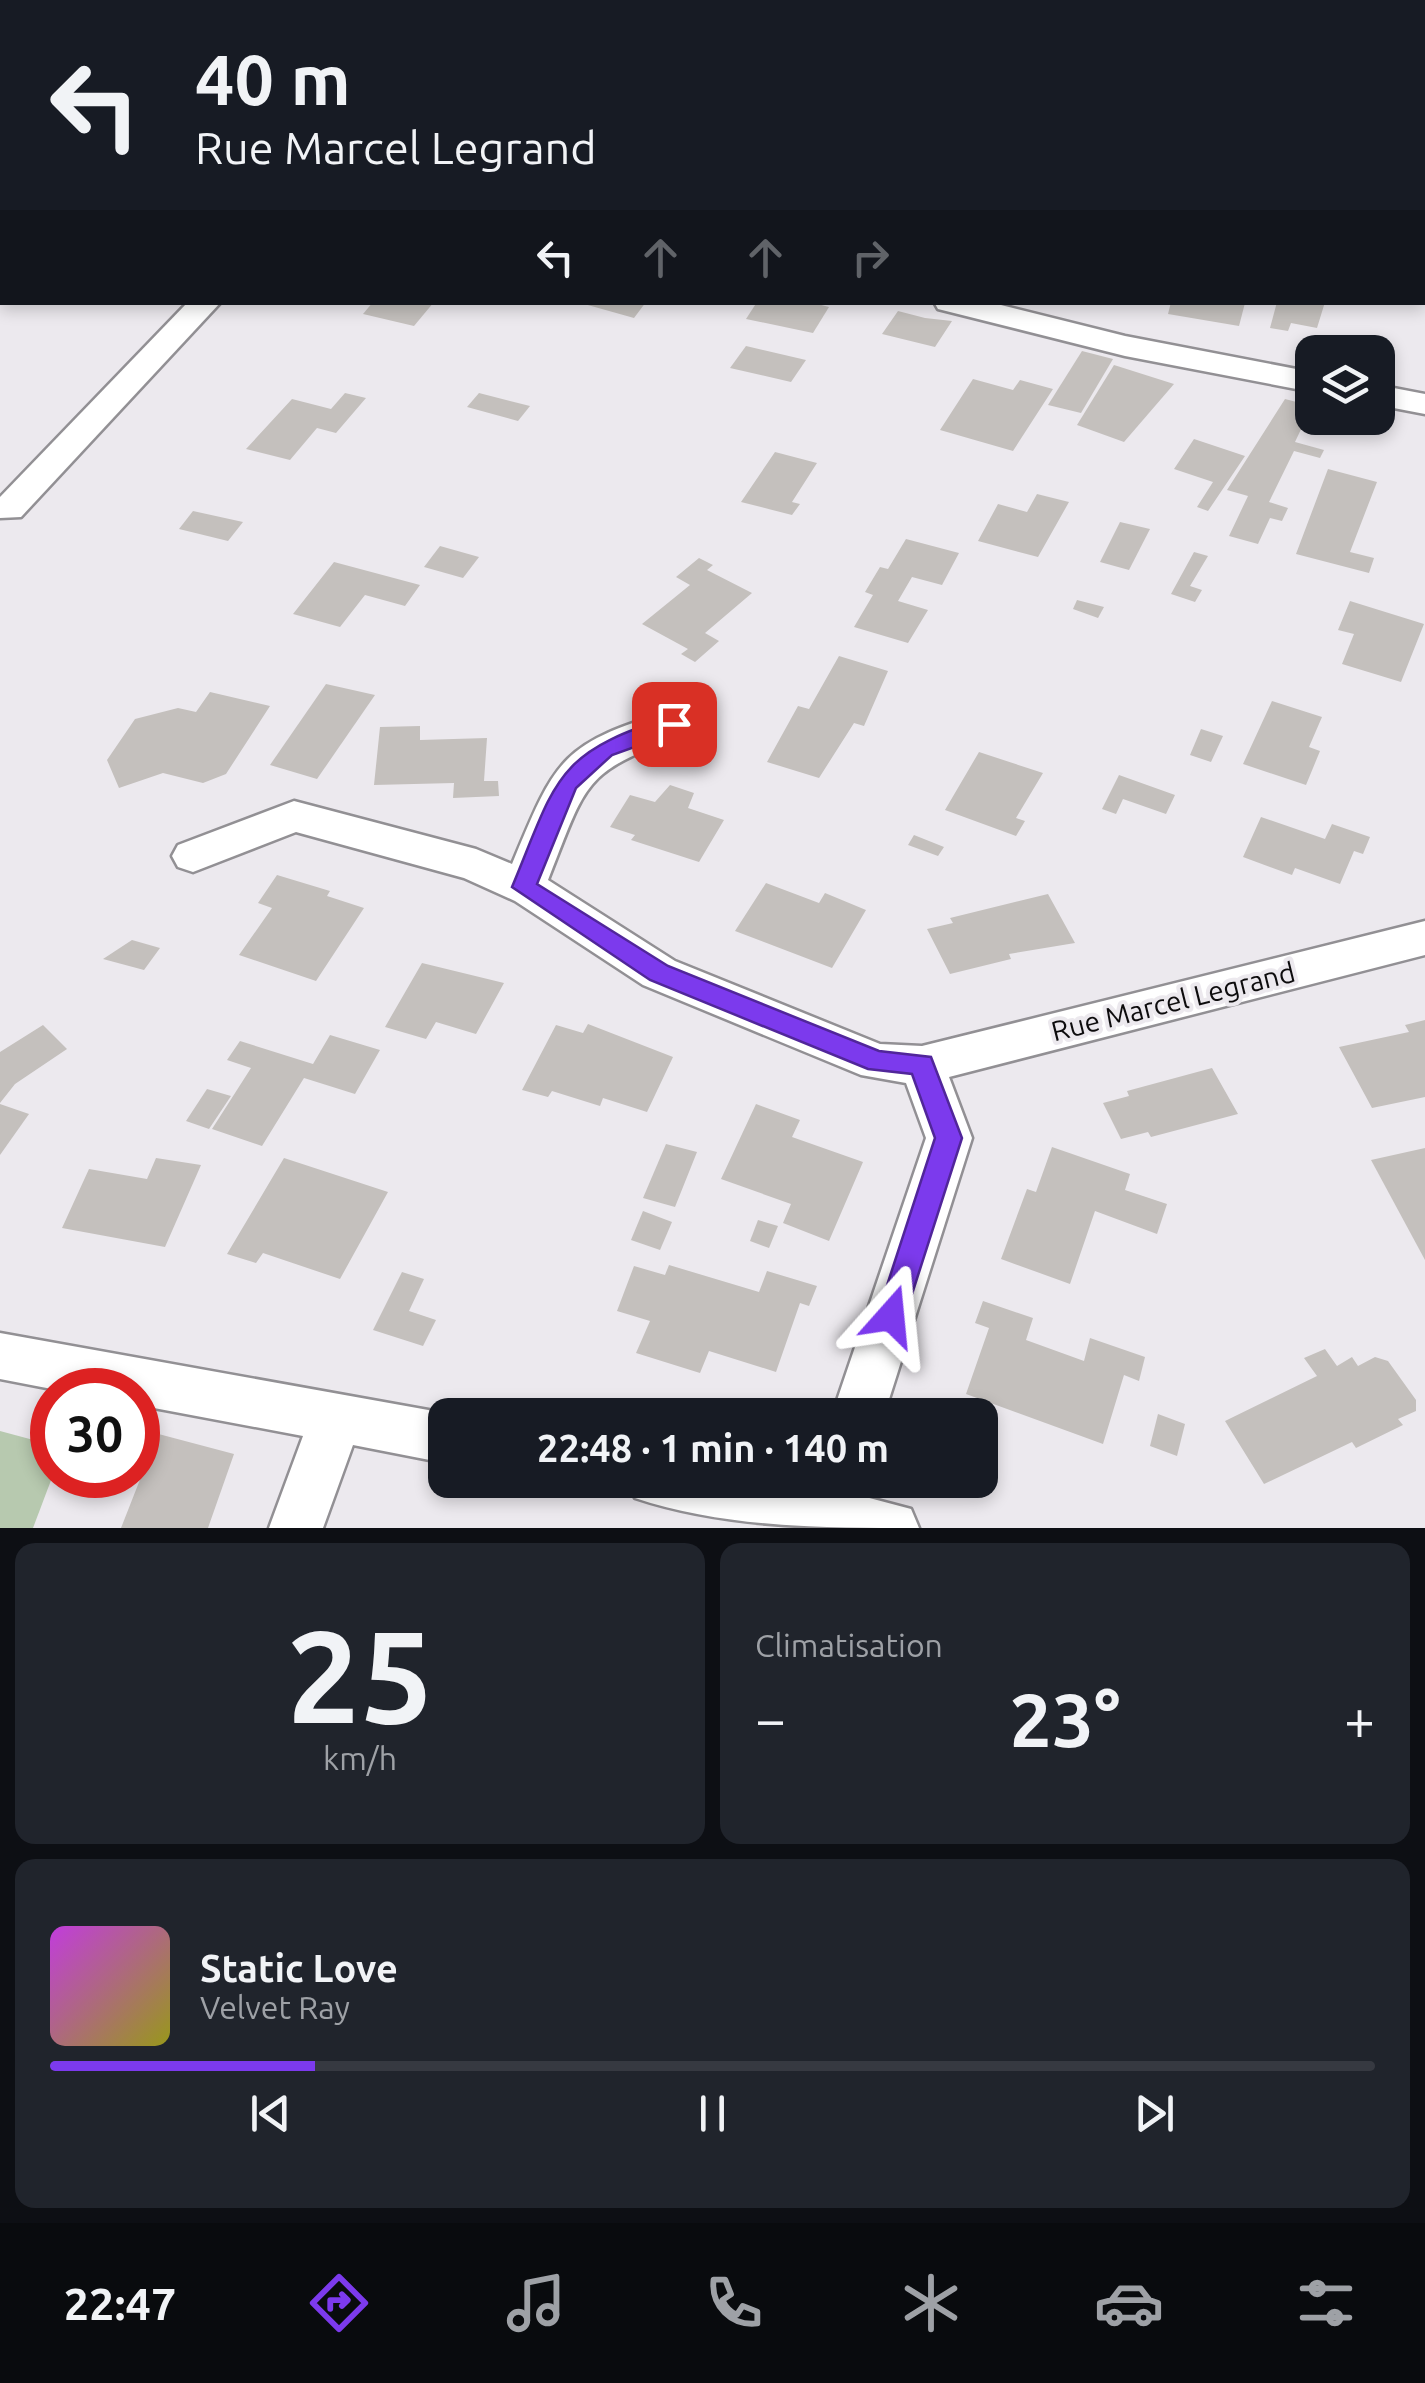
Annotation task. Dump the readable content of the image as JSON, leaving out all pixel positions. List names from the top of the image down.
{
  "streets": {
    "street": ["Rue Marcel Legrand"]
  },
  "page": {
    "turn": ["40 m", "Rue Marcel Legrand"],
    "limit": "30",
    "trip": "22:48 · 1 min · 140 m",
    "tile": [
      ["25", "km/h"],
      "Climatisation"
    ],
    "heat": ["−", "23°", "+"],
    "song": ["Static Love", "Velvet Ray"],
    "tabs": "22:47"
  }
}
